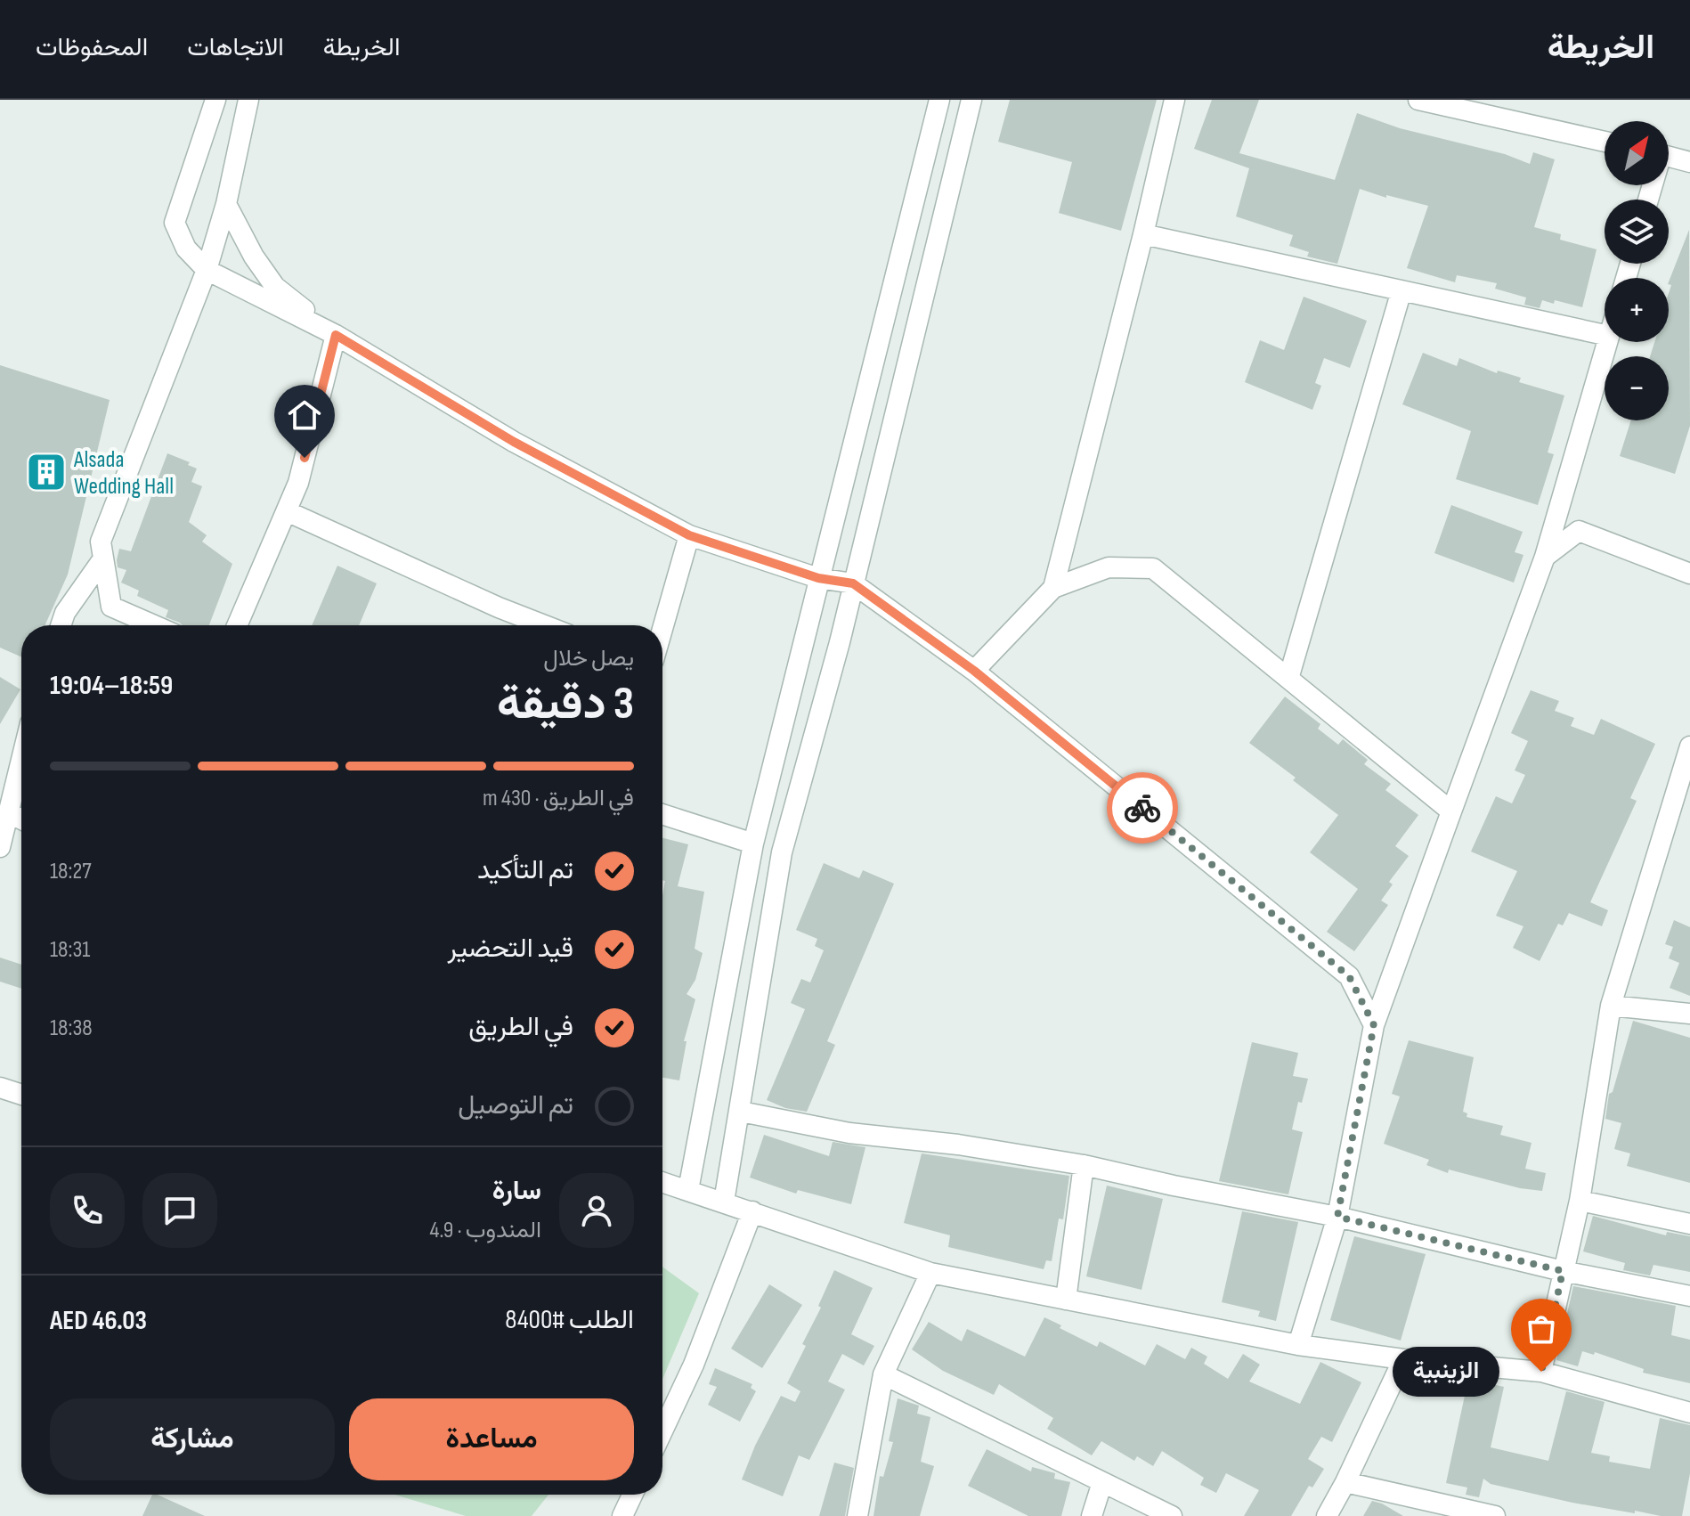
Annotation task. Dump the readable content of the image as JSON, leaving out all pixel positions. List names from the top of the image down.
{
  "places": {
    "building": ["Alsada Wedding Hall"],
    "other": ["الزينبية"]
  },
  "north": "top right",
  "page": {
    "header": "الخريطة",
    "nav": ["الخريطة", "الاتجاهات", "المحفوظات"],
    "map_buttons": ["+", "−"],
    "heading": ["3 دقيقة", "يصل خلال", "18:59–19:04"],
    "panel": [
      "سارة",
      "المندوب · 4.9",
      "الطلب #8400",
      "AED 46.03"
    ],
    "bar": "في الطريق · 430 m",
    "list": [
      ["تم التأكيد", "18:27"],
      ["قيد التحضير", "18:31"],
      ["في الطريق", "18:38"],
      "تم التوصيل"
    ],
    "bubble": "الزينبية",
    "buttons": ["مساعدة", "مشاركة"]
  }
}
